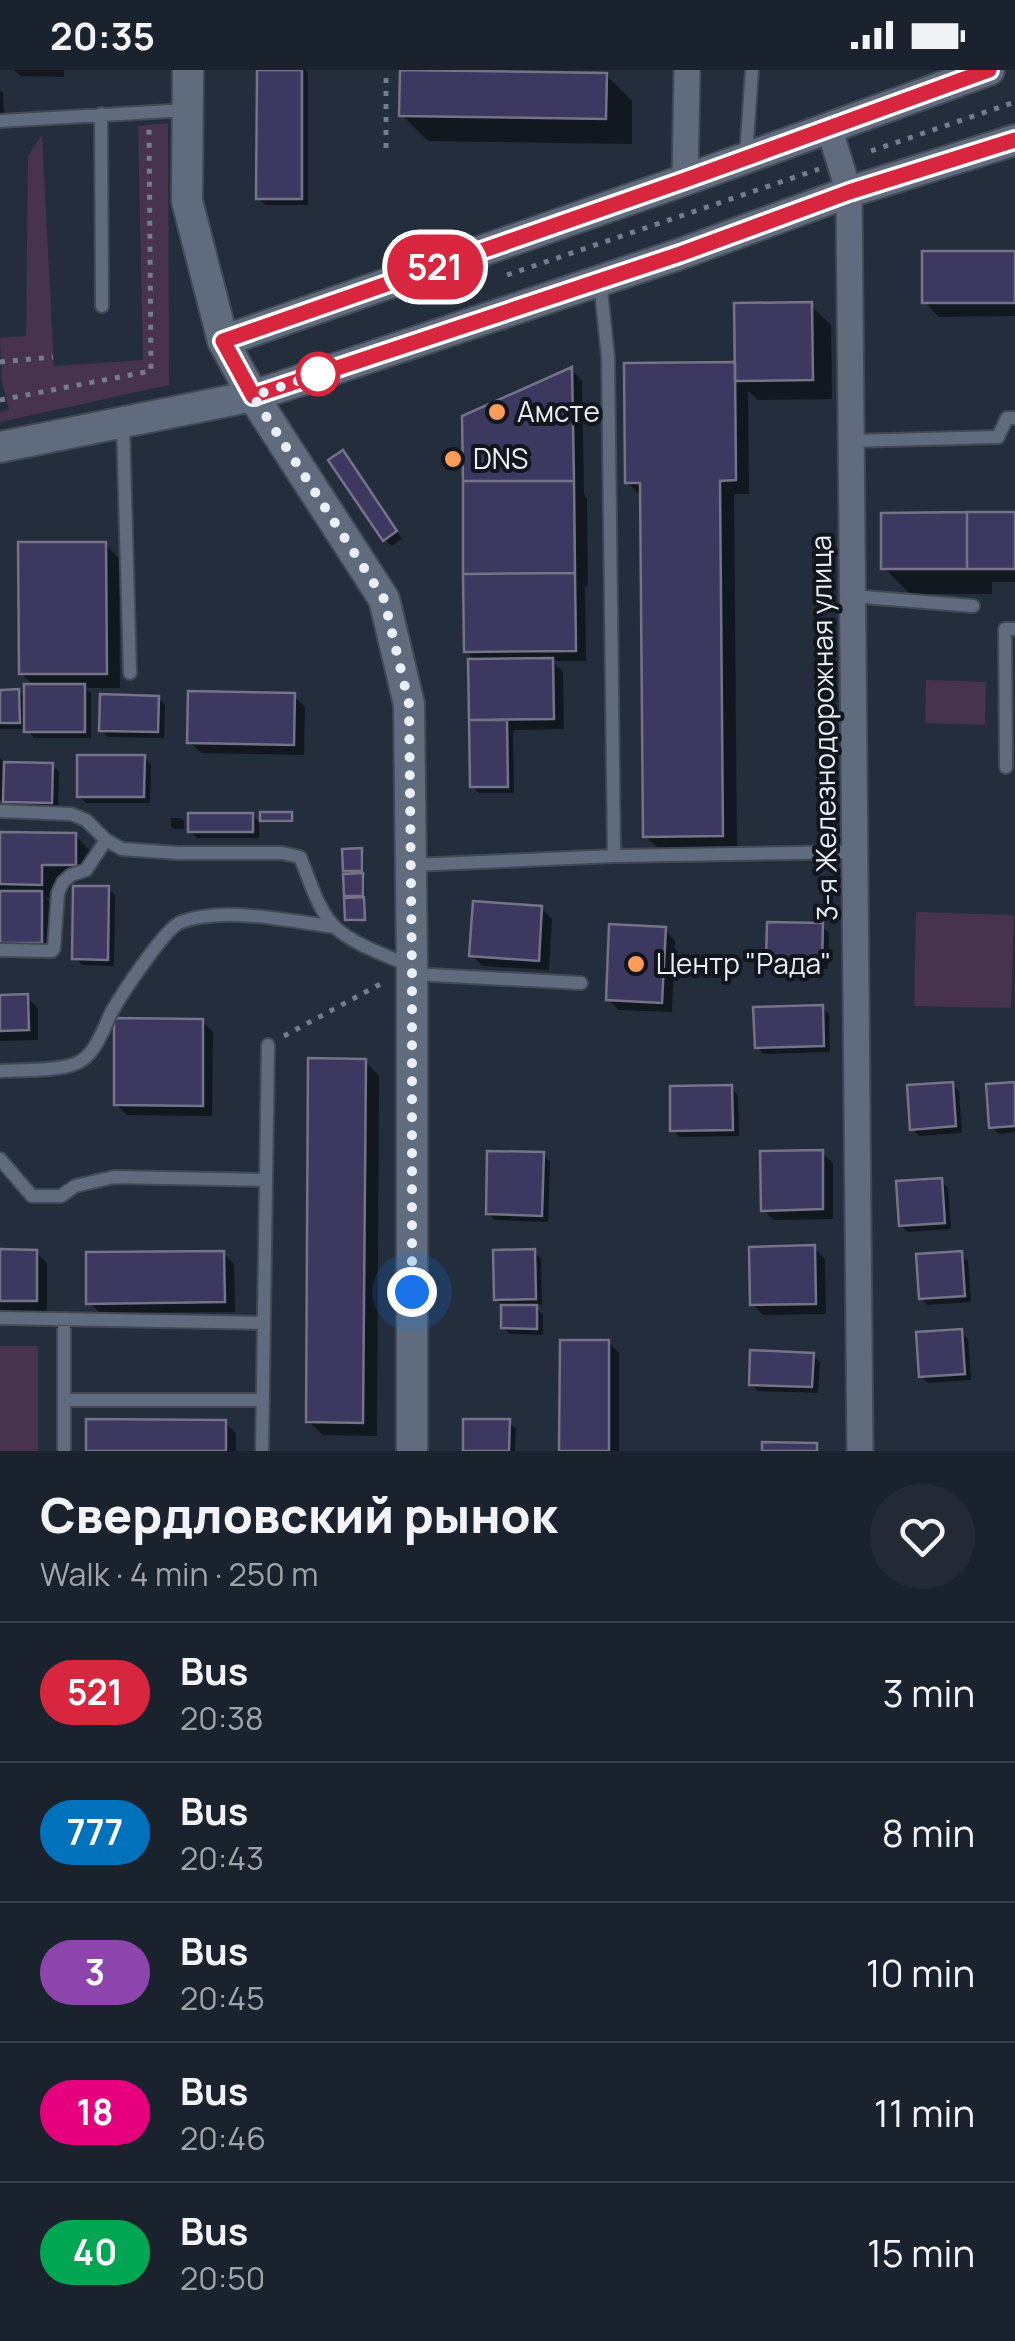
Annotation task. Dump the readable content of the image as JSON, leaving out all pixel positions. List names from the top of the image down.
{
  "streets": {
    "street": ["3-я Железнодорожная улица"]
  },
  "places": ["Амсте", "DNS", "Центр \"Рада\""],
  "lines": ["bus line 521"],
  "page": {
    "status": "20:35",
    "on_map": "521",
    "heading": ["Свердловский рынок", "Walk · 4 min · 250 m"],
    "list": [
      {
        "mark": "521",
        "name": "Bus",
        "note": "20:38",
        "value": "3 min"
      },
      {
        "mark": "777",
        "name": "Bus",
        "note": "20:43",
        "value": "8 min"
      },
      {
        "mark": "3",
        "name": "Bus",
        "note": "20:45",
        "value": "10 min"
      },
      {
        "mark": "18",
        "name": "Bus",
        "note": "20:46",
        "value": "11 min"
      },
      {
        "mark": "40",
        "name": "Bus",
        "note": "20:50",
        "value": "15 min"
      }
    ]
  }
}
